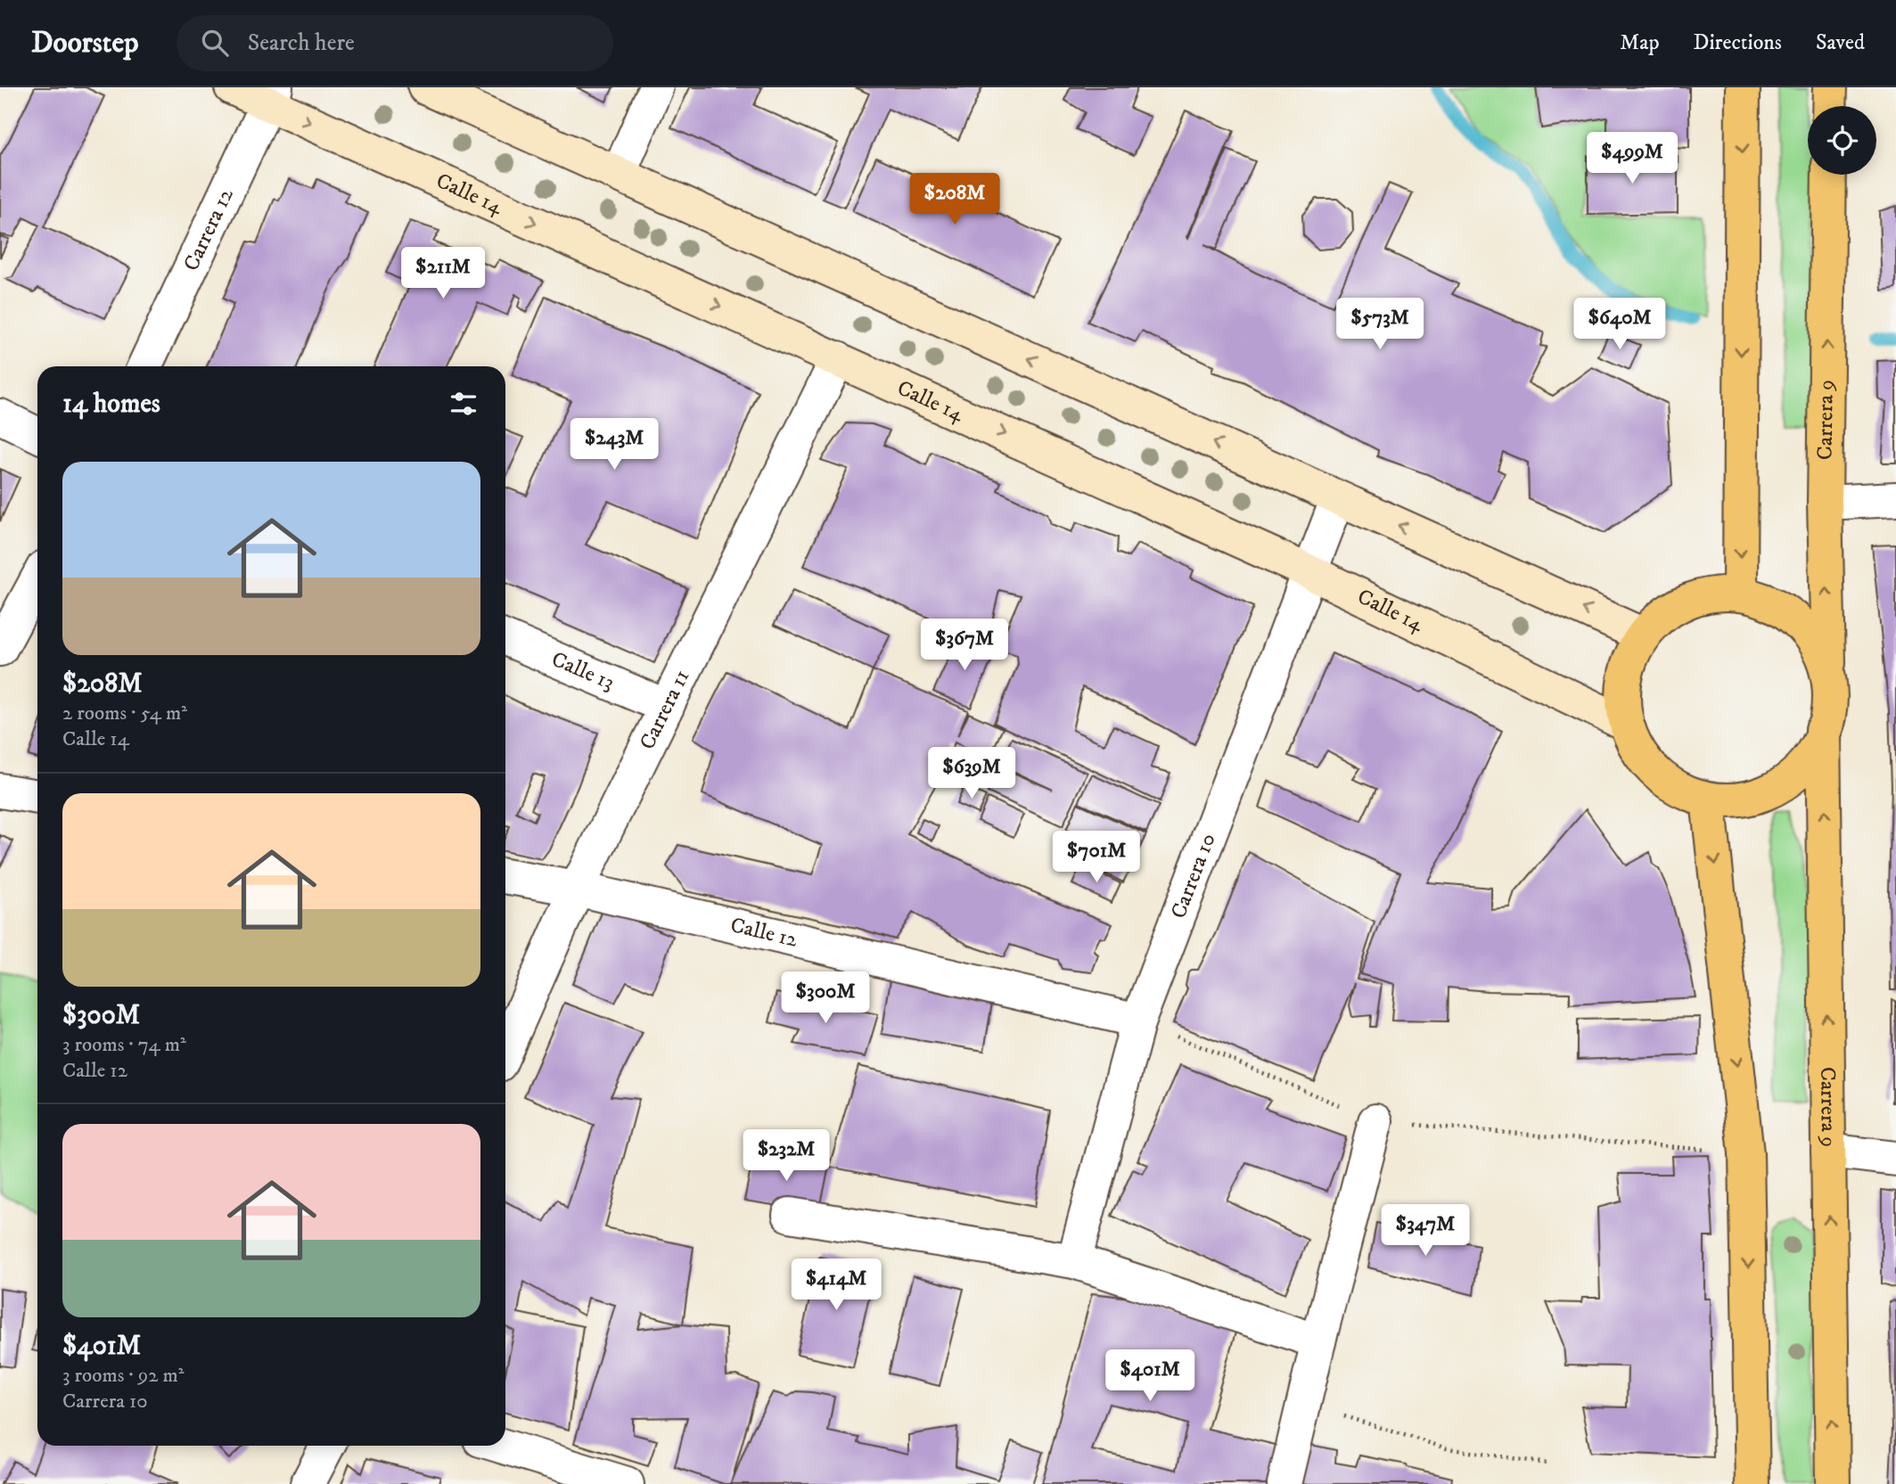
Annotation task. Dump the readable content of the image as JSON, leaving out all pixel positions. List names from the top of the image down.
{
  "streets": {
    "main road": ["Carrera 9"],
    "street": [
      "Calle 14",
      "Carrera 12",
      "Calle 13",
      "Carrera 11",
      "Carrera 10",
      "Calle 12"
    ]
  },
  "crossings": [
    ["Calle 14", "Carrera 12"],
    ["Calle 14", "Carrera 9"],
    ["Calle 14", "Carrera 11"],
    ["Calle 14", "Carrera 10"],
    ["Calle 13", "Carrera 11"],
    ["Carrera 11", "Calle 12"],
    ["Carrera 10", "Calle 12"]
  ],
  "page": {
    "header": "Doorstep",
    "search": "Search here",
    "nav": ["Map", "Directions", "Saved"],
    "price": [
      "$499M",
      "$208M",
      "$211M",
      "$573M",
      "$640M",
      "$243M",
      "$367M",
      "$639M",
      "$701M",
      "$300M",
      "$232M",
      "$347M",
      "$414M",
      "$401M"
    ],
    "heading": "14 homes",
    "list": [
      {
        "name": "$208M",
        "note": "2 rooms · 54 m² · Calle 14"
      },
      {
        "name": "$300M",
        "note": "3 rooms · 74 m² · Calle 12"
      },
      {
        "name": "$401M",
        "note": "3 rooms · 92 m² · Carrera 10"
      }
    ]
  }
}
